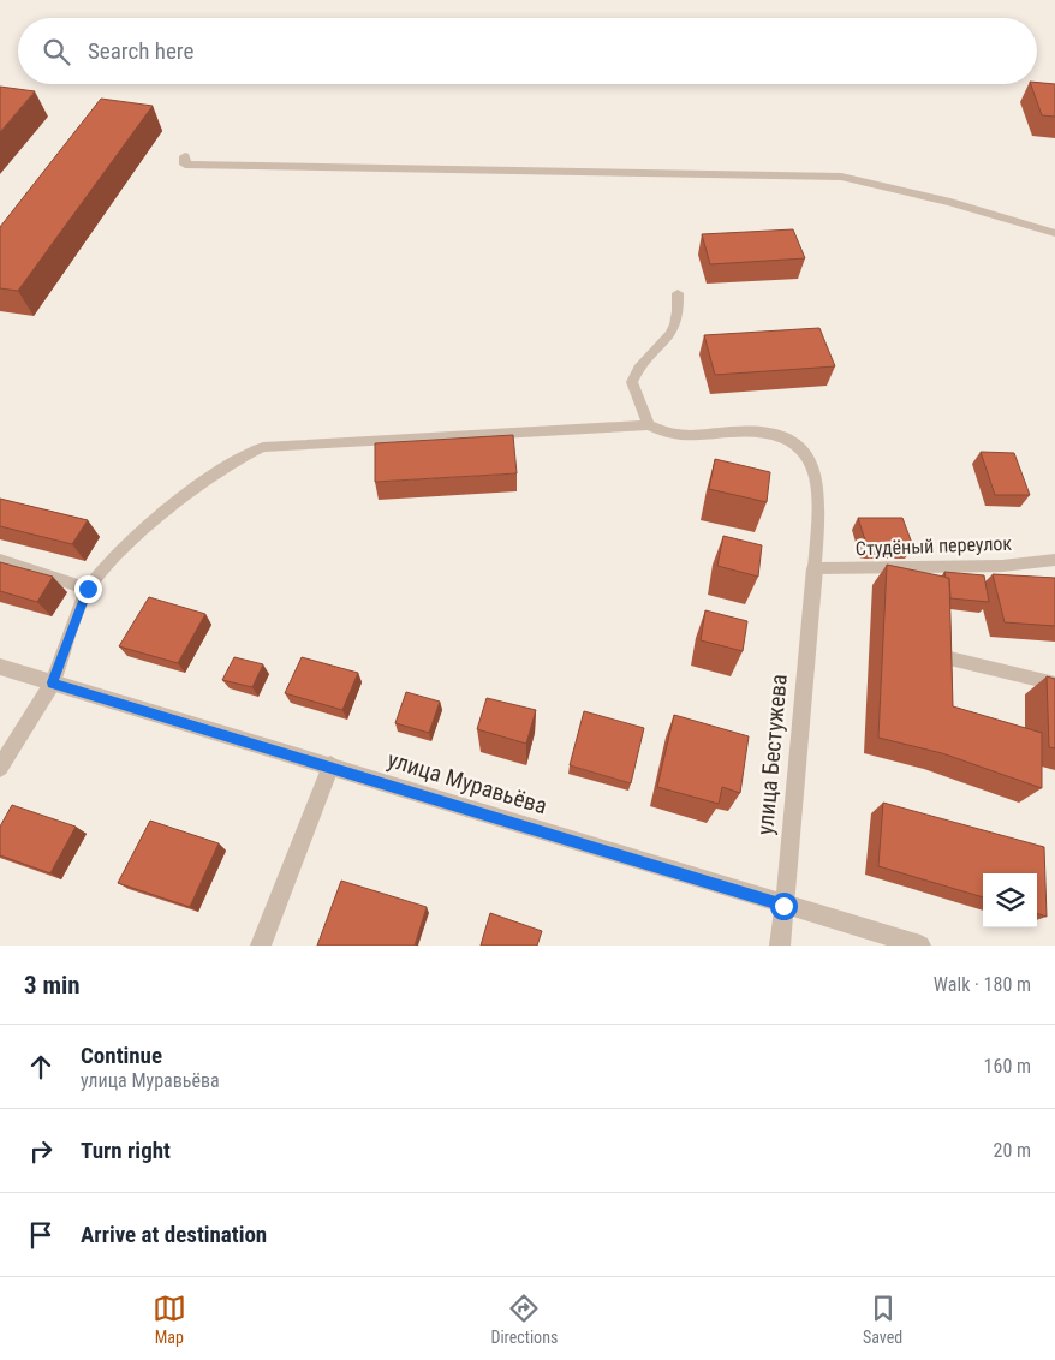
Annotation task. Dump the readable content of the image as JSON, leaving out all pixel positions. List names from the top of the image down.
{
  "streets": {
    "street": ["улица Бестужева", "улица Муравьёва"],
    "lane": ["Студёный переулок"]
  },
  "crossings": [
    ["Студёный переулок", "улица Бестужева"],
    ["улица Бестужева", "улица Муравьёва"]
  ],
  "page": {
    "search": "Search here",
    "heading": ["3 min", "Walk · 180 m"],
    "list": [
      ["Continue", "улица Муравьёва", "160 m"],
      ["Turn right", "20 m"],
      "Arrive at destination"
    ],
    "nav": ["Map", "Directions", "Saved"]
  }
}
